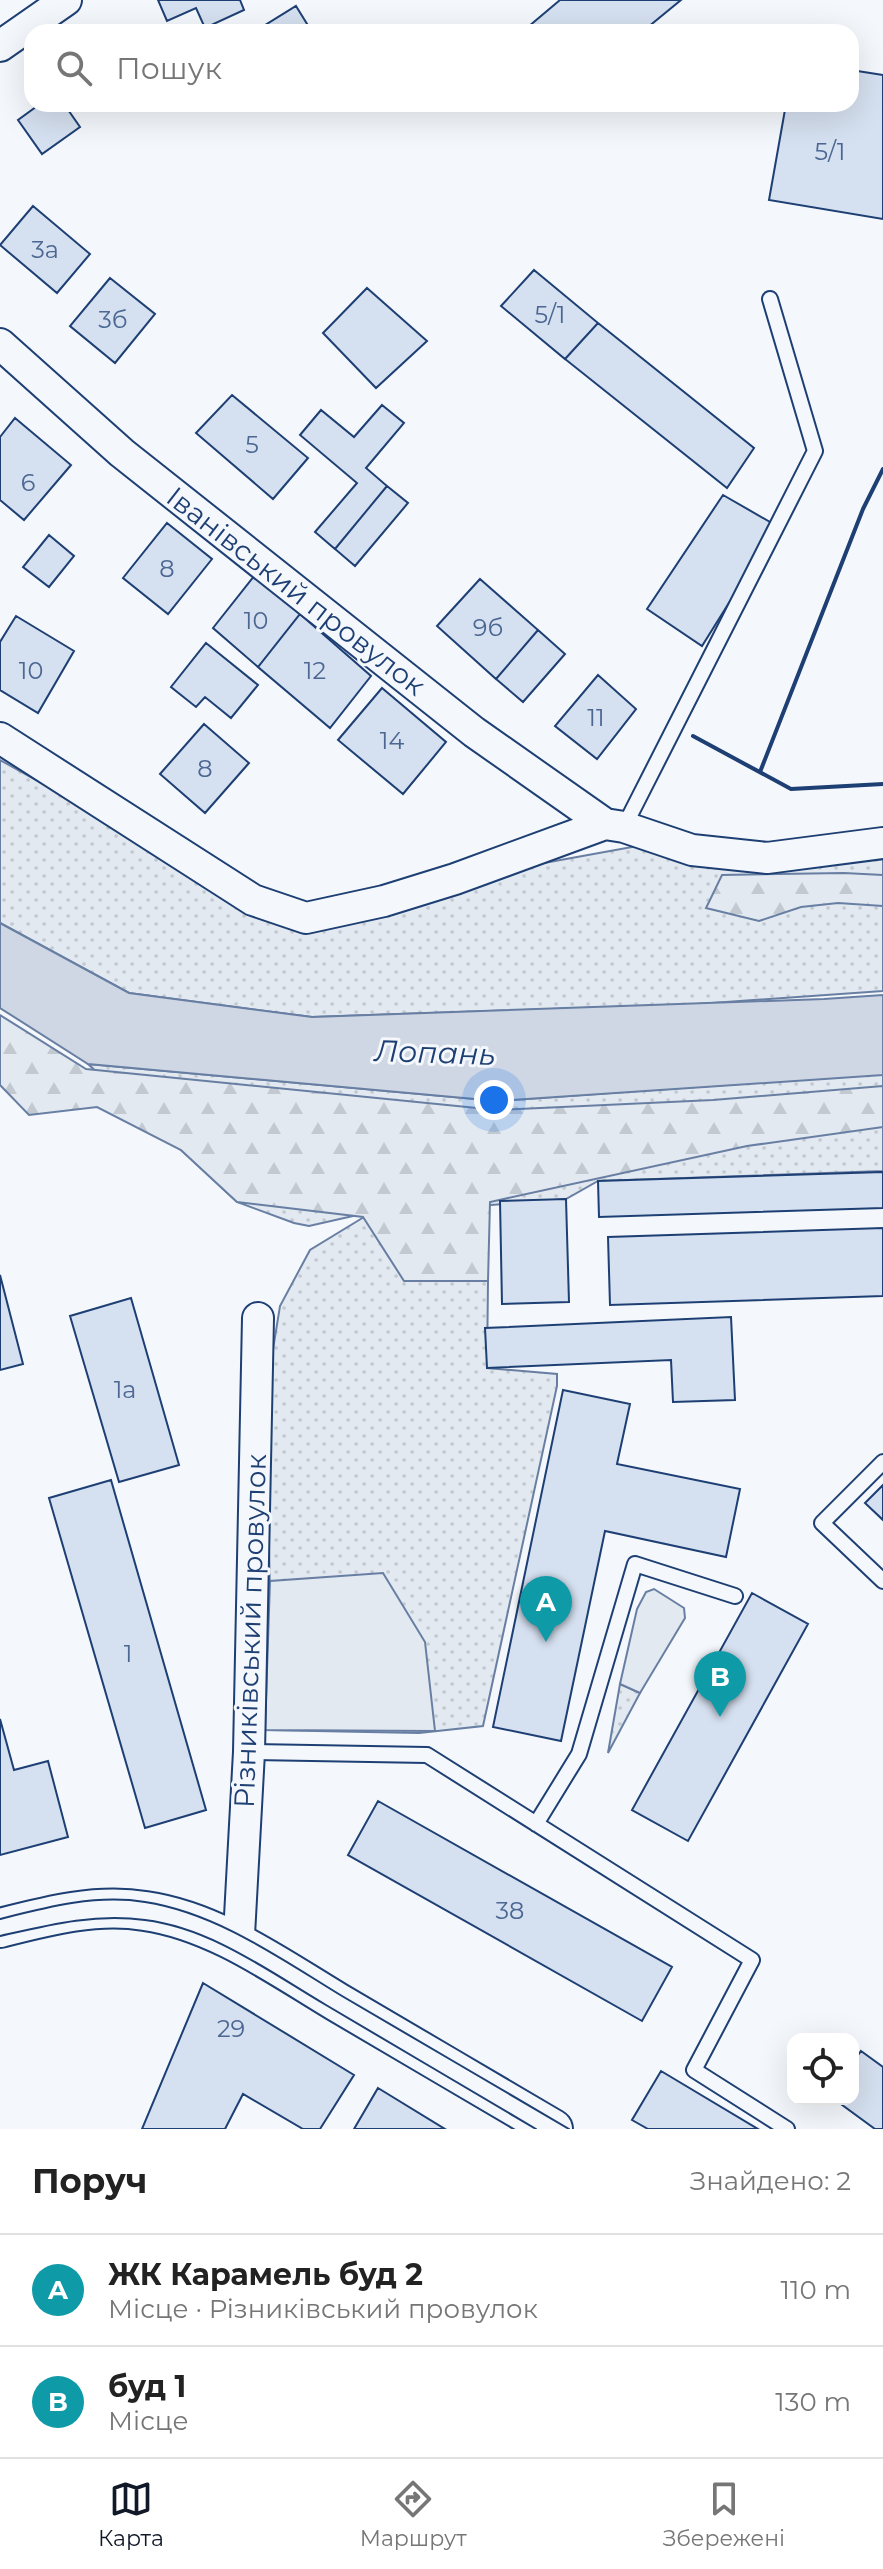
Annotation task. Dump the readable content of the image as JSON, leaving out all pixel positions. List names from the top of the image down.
{
  "streets": {
    "street": ["Іванівський провулок", "Різниківський провулок"]
  },
  "water": ["Лопань"],
  "house_numbers": [
    "5/1",
    "3а",
    "5/1",
    "3б",
    "5",
    "6",
    "8",
    "10",
    "9б",
    "10",
    "12",
    "11",
    "14",
    "8",
    "1а",
    "1",
    "38",
    "29"
  ],
  "page": {
    "search": "Пошук",
    "pins": ["A", "B"],
    "heading": ["Поруч", "Знайдено: 2"],
    "list": [
      {
        "mark": "A",
        "name": "ЖК Карамель буд 2",
        "note": "Місце · Різниківський провулок",
        "value": "110 m"
      },
      {
        "mark": "B",
        "name": "буд 1",
        "note": "Місце",
        "value": "130 m"
      }
    ],
    "nav": ["Карта", "Маршрут", "Збережені"]
  }
}
